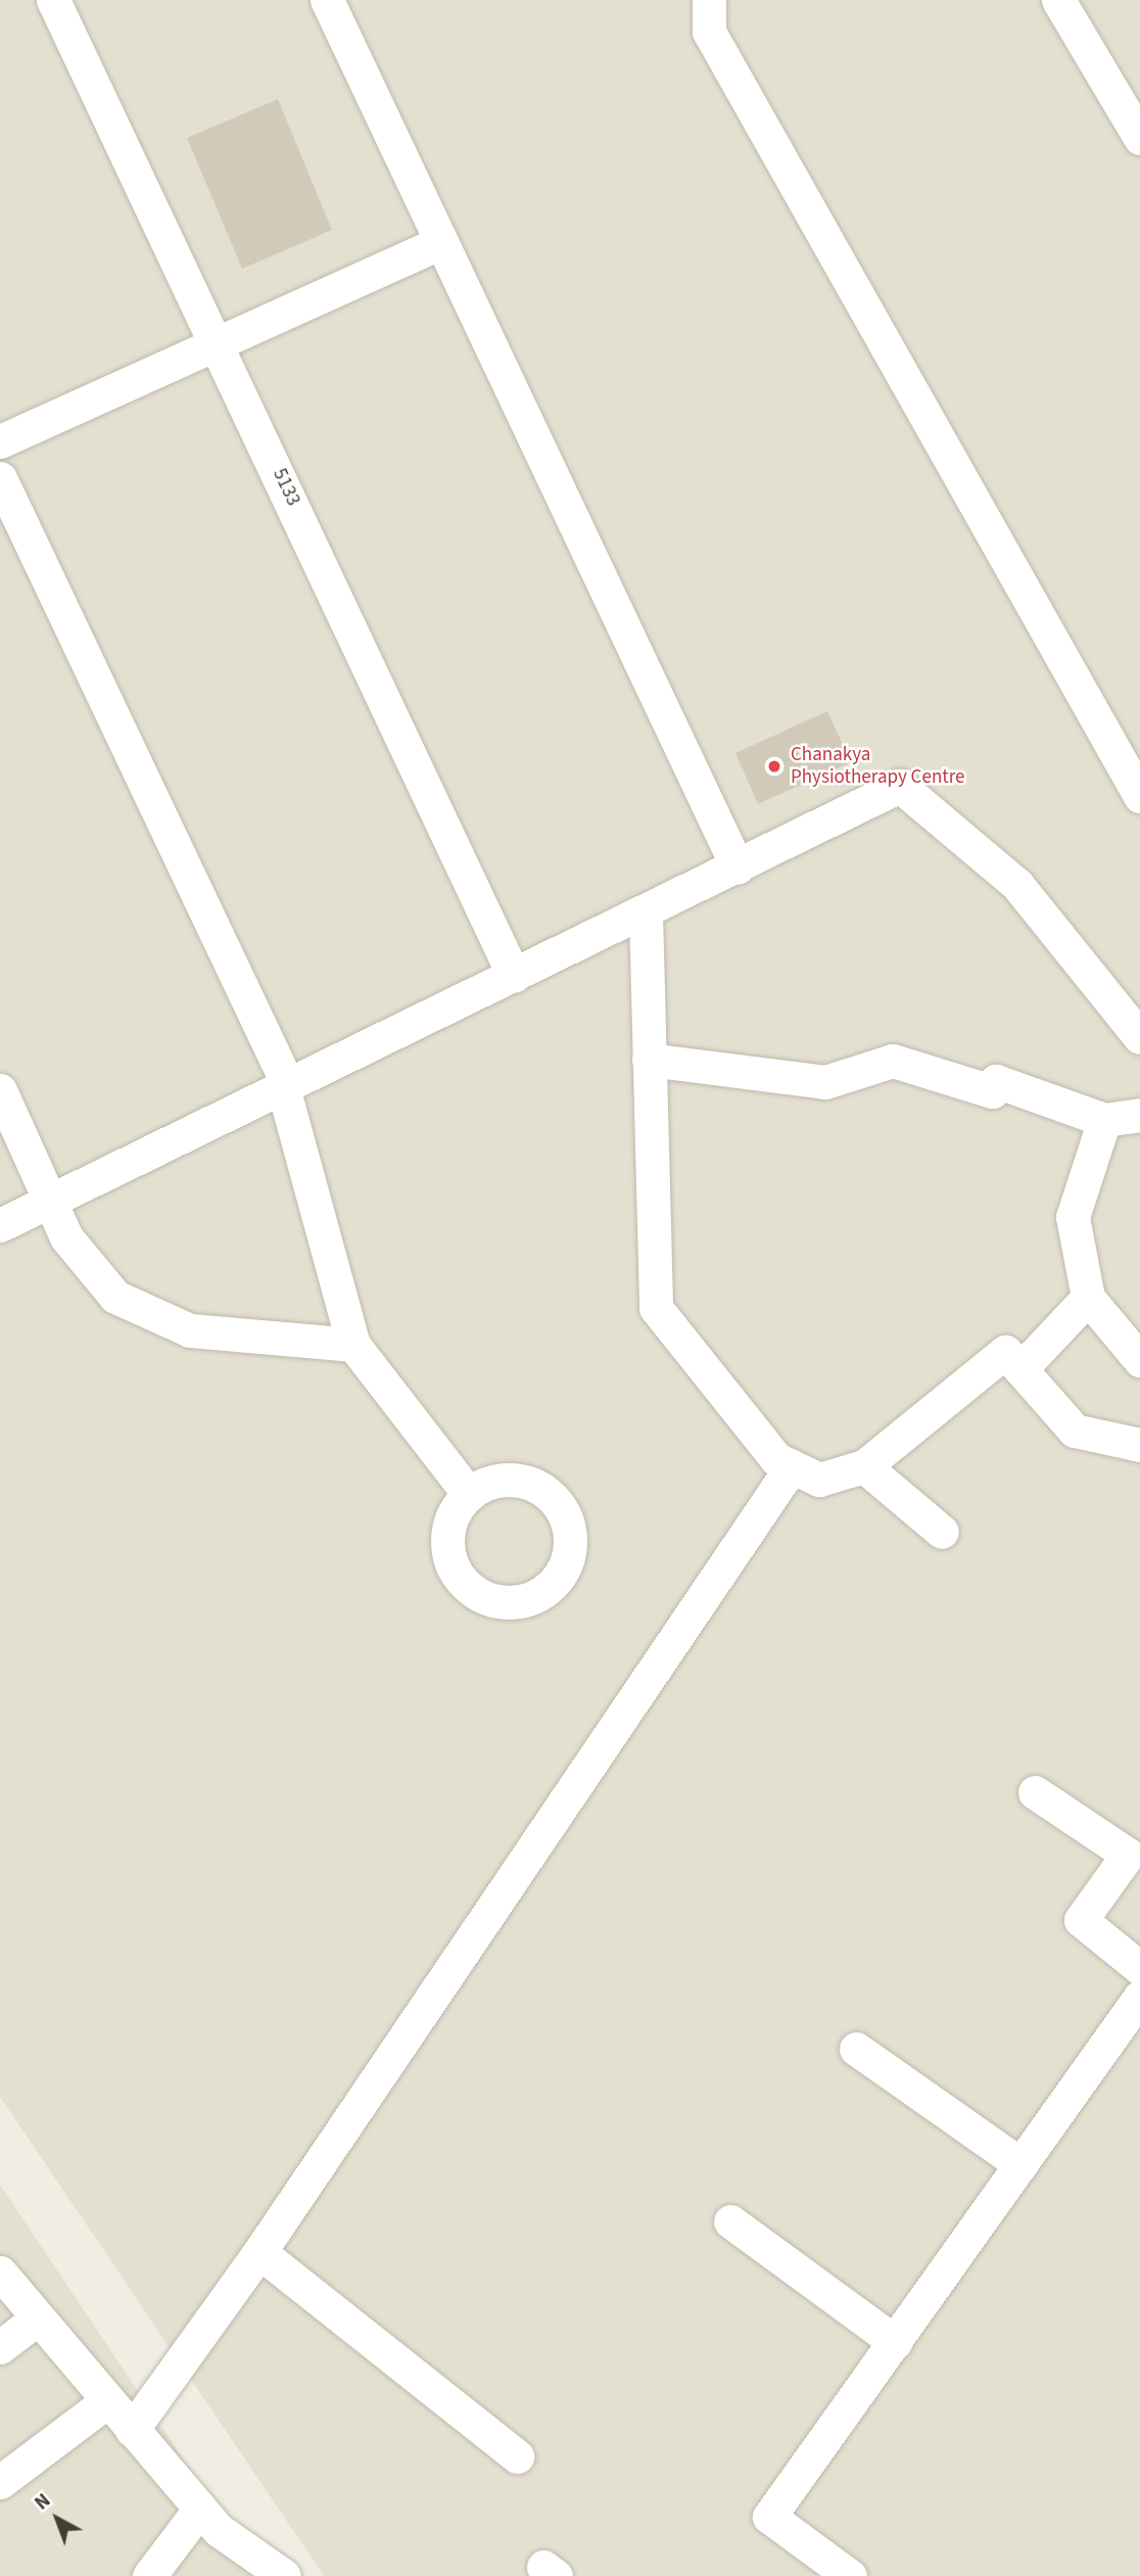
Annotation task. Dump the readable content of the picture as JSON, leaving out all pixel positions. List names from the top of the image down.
{
  "streets": {
    "street": ["5133"]
  },
  "places": ["Chanakya Physiotherapy Centre"],
  "north": "top left"
}
